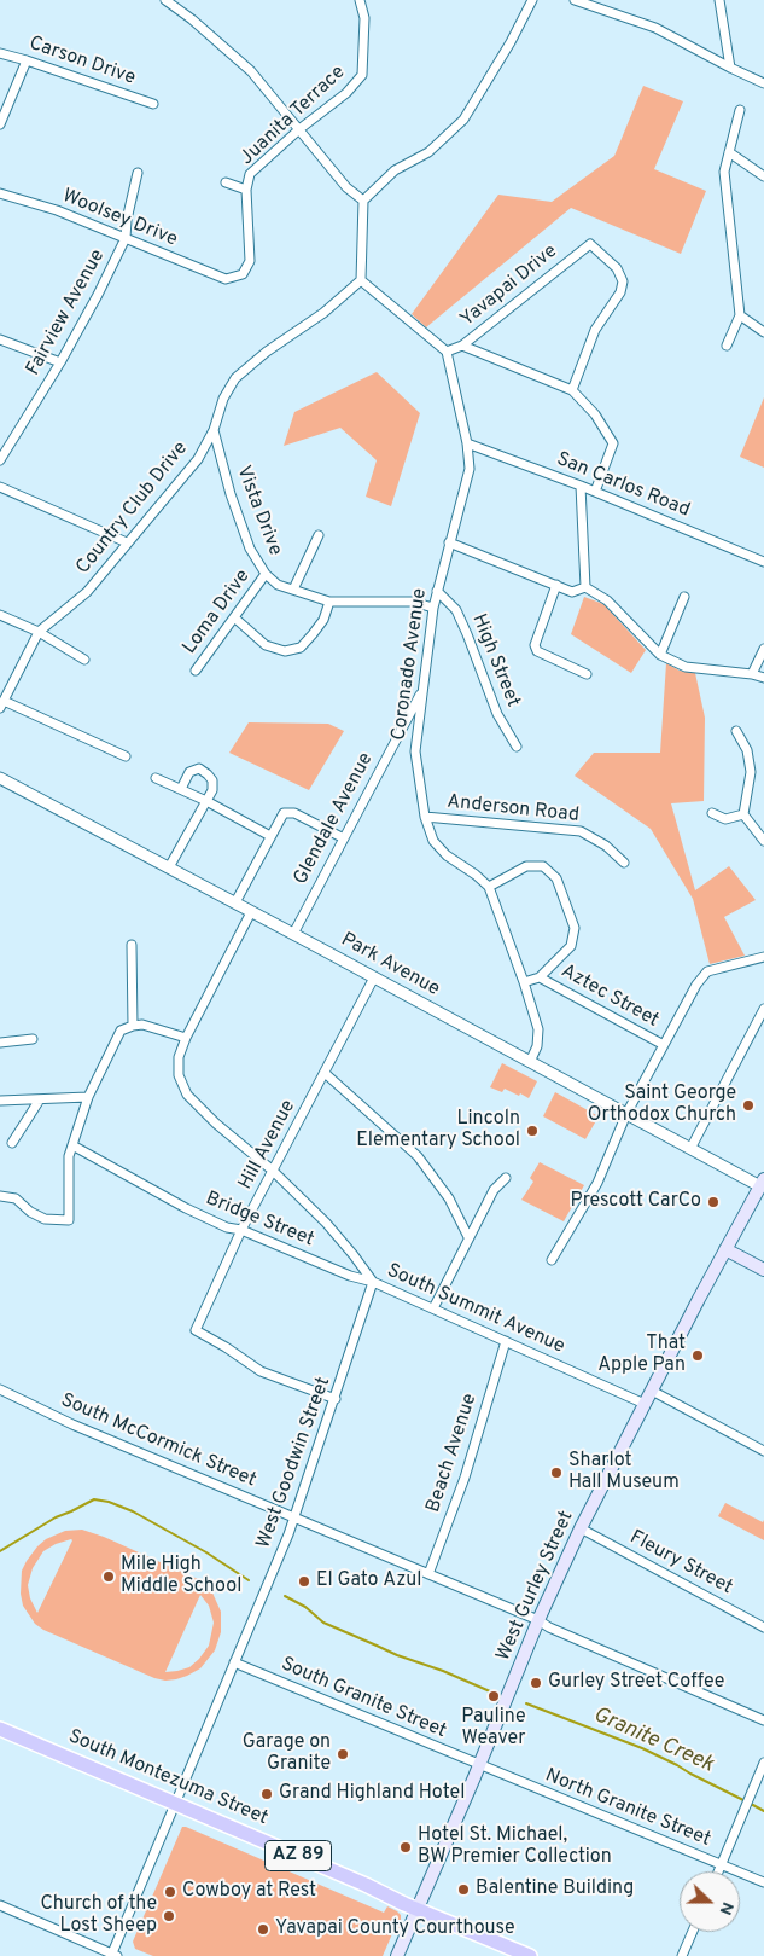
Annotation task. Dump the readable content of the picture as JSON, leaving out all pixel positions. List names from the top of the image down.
{
  "streets": {
    "main road": ["West Gurley Street", "South Montezuma Street", "AZ 89"],
    "street": [
      "Carson Drive",
      "Juanita Terrace",
      "Woolsey Drive",
      "Yavapai Drive",
      "Fairview Avenue",
      "San Carlos Road",
      "Country Club Drive",
      "Vista Drive",
      "Loma Drive",
      "High Street",
      "Coronado Avenue",
      "Anderson Road",
      "Glendale Avenue",
      "Park Avenue",
      "Aztec Street",
      "Hill Avenue",
      "Bridge Street",
      "South Summit Avenue",
      "South McCormick Street",
      "Beach Avenue",
      "West Goodwin Street",
      "Fleury Street",
      "South Granite Street",
      "North Granite Street"
    ]
  },
  "crossings": [
    ["Juanita Terrace", "Woolsey Drive"],
    ["Woolsey Drive", "Fairview Avenue"],
    ["Yavapai Drive", "Coronado Avenue"],
    ["San Carlos Road", "Coronado Avenue"],
    ["Country Club Drive", "Vista Drive"],
    ["Vista Drive", "Loma Drive"],
    ["Vista Drive", "Coronado Avenue"],
    ["High Street", "Coronado Avenue"],
    ["Coronado Avenue", "Anderson Road"],
    ["Coronado Avenue", "Glendale Avenue"],
    ["Glendale Avenue", "Park Avenue"],
    ["Park Avenue", "Hill Avenue"],
    ["Park Avenue", "West Gurley Street"],
    ["Hill Avenue", "Bridge Street"],
    ["Hill Avenue", "South Summit Avenue"],
    ["Hill Avenue", "West Goodwin Street"],
    ["Bridge Street", "South Summit Avenue"],
    ["Bridge Street", "West Goodwin Street"],
    ["South Summit Avenue", "Beach Avenue"],
    ["South Summit Avenue", "West Goodwin Street"],
    ["South Summit Avenue", "West Gurley Street"],
    ["South McCormick Street", "Beach Avenue"],
    ["South McCormick Street", "West Goodwin Street"],
    ["South McCormick Street", "West Gurley Street"],
    ["West Goodwin Street", "South Granite Street"],
    ["West Goodwin Street", "South Montezuma Street"],
    ["Fleury Street", "West Gurley Street"],
    ["West Gurley Street", "South Granite Street"],
    ["West Gurley Street", "South Montezuma Street"],
    ["West Gurley Street", "North Granite Street"],
    ["West Gurley Street", "AZ 89"],
    ["South Granite Street", "North Granite Street"],
    ["South Montezuma Street", "AZ 89"]
  ],
  "water": ["Granite Creek"],
  "places": [
    "Saint George Orthodox Church",
    "Lincoln Elementary School",
    "Prescott CarCo",
    "That Apple Pan",
    "Sharlot Hall Museum",
    "Mile High Middle School",
    "El Gato Azul",
    "Gurley Street Coffee",
    "Pauline Weaver",
    "Garage on Granite",
    "Grand Highland Hotel",
    "Hotel St. Michael, BW Premier Collection",
    "Balentine Building",
    "Cowboy at Rest",
    "Church of the Lost Sheep",
    "Yavapai County Courthouse"
  ],
  "north": "right"
}
